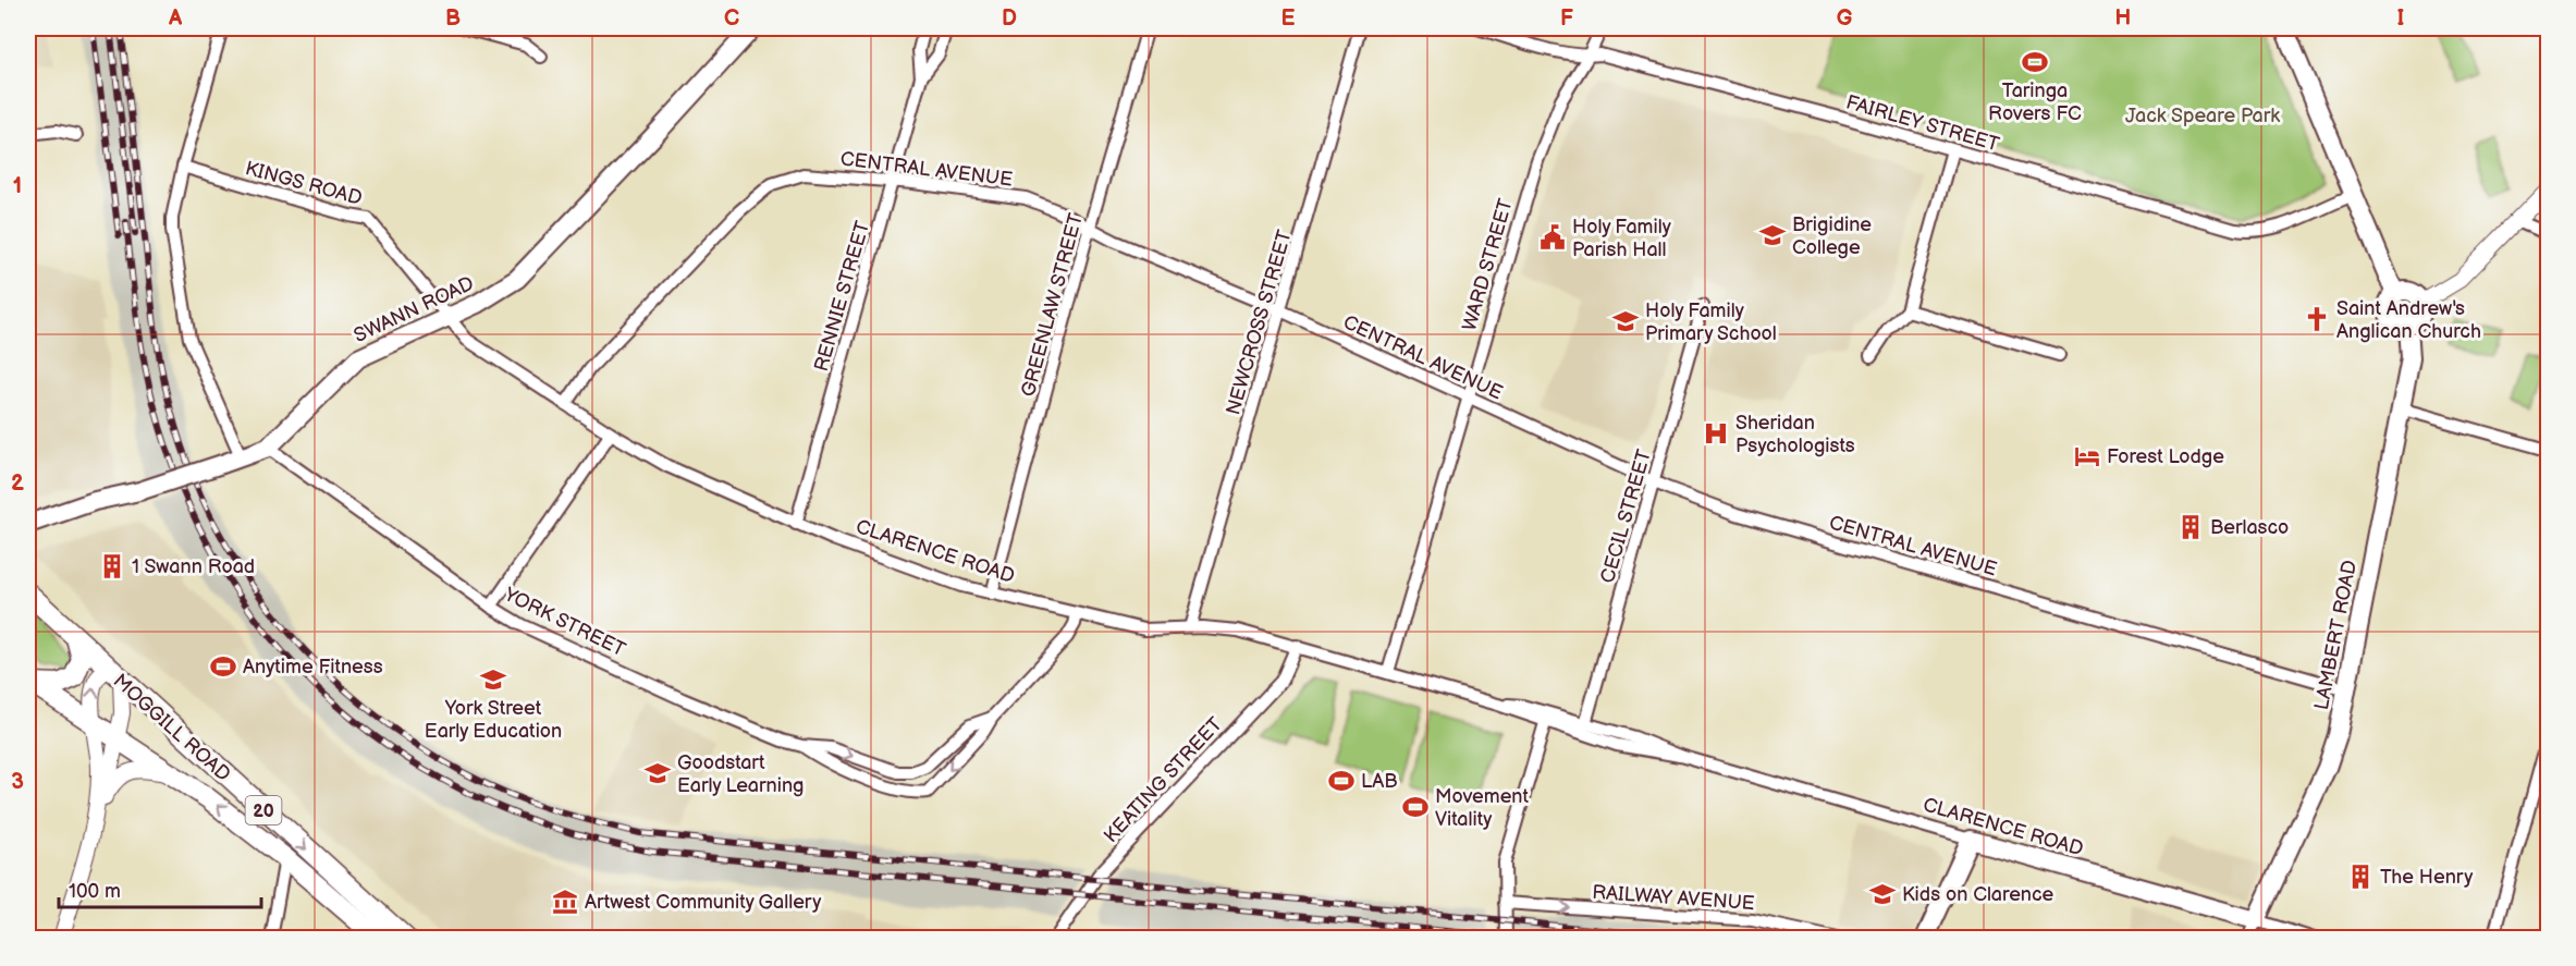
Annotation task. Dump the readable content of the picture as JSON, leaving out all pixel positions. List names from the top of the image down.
{
  "streets": {
    "highway": ["MOGGILL ROAD", "20"],
    "main road": ["SWANN ROAD", "CLARENCE ROAD", "LAMBERT ROAD"],
    "street": [
      "FAIRLEY STREET",
      "CENTRAL AVENUE",
      "KINGS ROAD",
      "WARD STREET",
      "RENNIE STREET",
      "GREENLAW STREET",
      "NEWCROSS STREET",
      "CECIL STREET",
      "YORK STREET",
      "KEATING STREET",
      "RAILWAY AVENUE"
    ]
  },
  "crossings": [
    ["FAIRLEY STREET", "WARD STREET"],
    ["CENTRAL AVENUE", "WARD STREET"],
    ["CENTRAL AVENUE", "RENNIE STREET"],
    ["CENTRAL AVENUE", "GREENLAW STREET"],
    ["CENTRAL AVENUE", "NEWCROSS STREET"],
    ["CENTRAL AVENUE", "CECIL STREET"],
    ["CENTRAL AVENUE", "CLARENCE ROAD"],
    ["CENTRAL AVENUE", "LAMBERT ROAD"],
    ["KINGS ROAD", "SWANN ROAD"],
    ["KINGS ROAD", "CLARENCE ROAD"],
    ["WARD STREET", "CLARENCE ROAD"],
    ["RENNIE STREET", "CLARENCE ROAD"],
    ["GREENLAW STREET", "CLARENCE ROAD"],
    ["SWANN ROAD", "CLARENCE ROAD"],
    ["SWANN ROAD", "YORK STREET"],
    ["NEWCROSS STREET", "CLARENCE ROAD"],
    ["CECIL STREET", "CLARENCE ROAD"],
    ["CLARENCE ROAD", "YORK STREET"],
    ["CLARENCE ROAD", "LAMBERT ROAD"],
    ["CLARENCE ROAD", "KEATING STREET"]
  ],
  "one_way": ["RAILWAY AVENUE"],
  "parks": ["Jack Speare Park"],
  "places": {
    "sports": [
      "Taringa Rovers FC",
      "Anytime Fitness",
      "LAB",
      "Movement Vitality"
    ],
    "school or university": [
      "Brigidine College",
      "Holy Family Primary School",
      "York Street Early Education",
      "Goodstart Early Learning",
      "Kids on Clarence"
    ],
    "public building": ["Holy Family Parish Hall"],
    "church": ["Saint Andrew's Anglican Church"],
    "hospital": ["Sheridan Psychologists"],
    "hotel": ["Forest Lodge"],
    "building": ["Berlasco", "1 Swann Road", "The Henry"],
    "museum": ["Artwest Community Gallery"]
  },
  "scale_bar": "100 m",
  "grid": {
    "columns": [
      "A",
      "B",
      "C",
      "D",
      "E",
      "F",
      "G",
      "H",
      "I"
    ],
    "rows": ["1", "2", "3"]
  }
}
